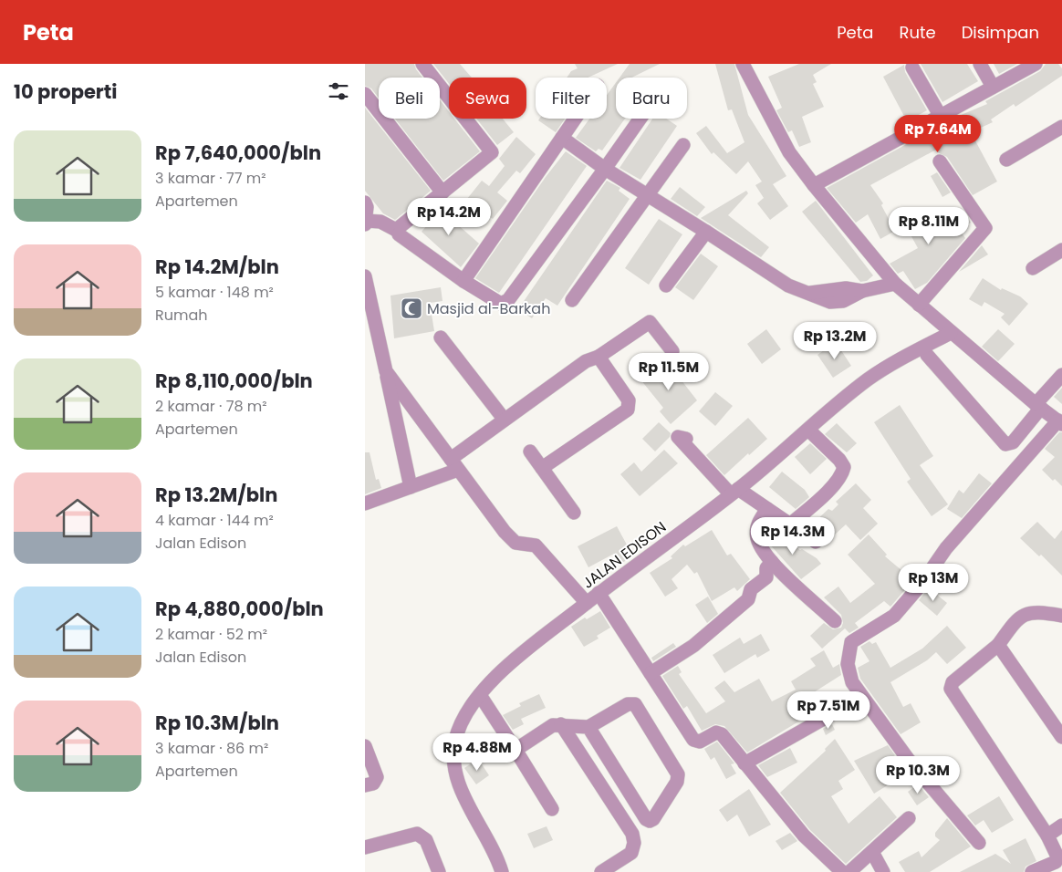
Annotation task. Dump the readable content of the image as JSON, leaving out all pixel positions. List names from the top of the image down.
{
  "streets": {
    "street": ["JALAN EDISON"]
  },
  "places": {
    "mosque": ["Masjid al-Barkah"]
  },
  "page": {
    "header": "Peta",
    "nav": ["Peta", "Rute", "Disimpan"],
    "heading": "10 properti",
    "chip": [
      "Beli",
      "Sewa",
      "Filter",
      "Baru"
    ],
    "price": [
      "Rp 7.64M",
      "Rp 14.2M",
      "Rp 8.11M",
      "Rp 13.2M",
      "Rp 11.5M",
      "Rp 14.3M",
      "Rp 13M",
      "Rp 7.51M",
      "Rp 4.88M",
      "Rp 10.3M"
    ],
    "list": [
      {
        "name": "Rp 7,640,000/bln",
        "note": "3 kamar · 77 m² · Apartemen"
      },
      {
        "name": "Rp 14.2M/bln",
        "note": "5 kamar · 148 m² · Rumah"
      },
      {
        "name": "Rp 8,110,000/bln",
        "note": "2 kamar · 78 m² · Apartemen"
      },
      {
        "name": "Rp 13.2M/bln",
        "note": "4 kamar · 144 m² · Jalan Edison"
      },
      {
        "name": "Rp 4,880,000/bln",
        "note": "2 kamar · 52 m² · Jalan Edison"
      },
      {
        "name": "Rp 10.3M/bln",
        "note": "3 kamar · 86 m² · Apartemen"
      }
    ]
  }
}
